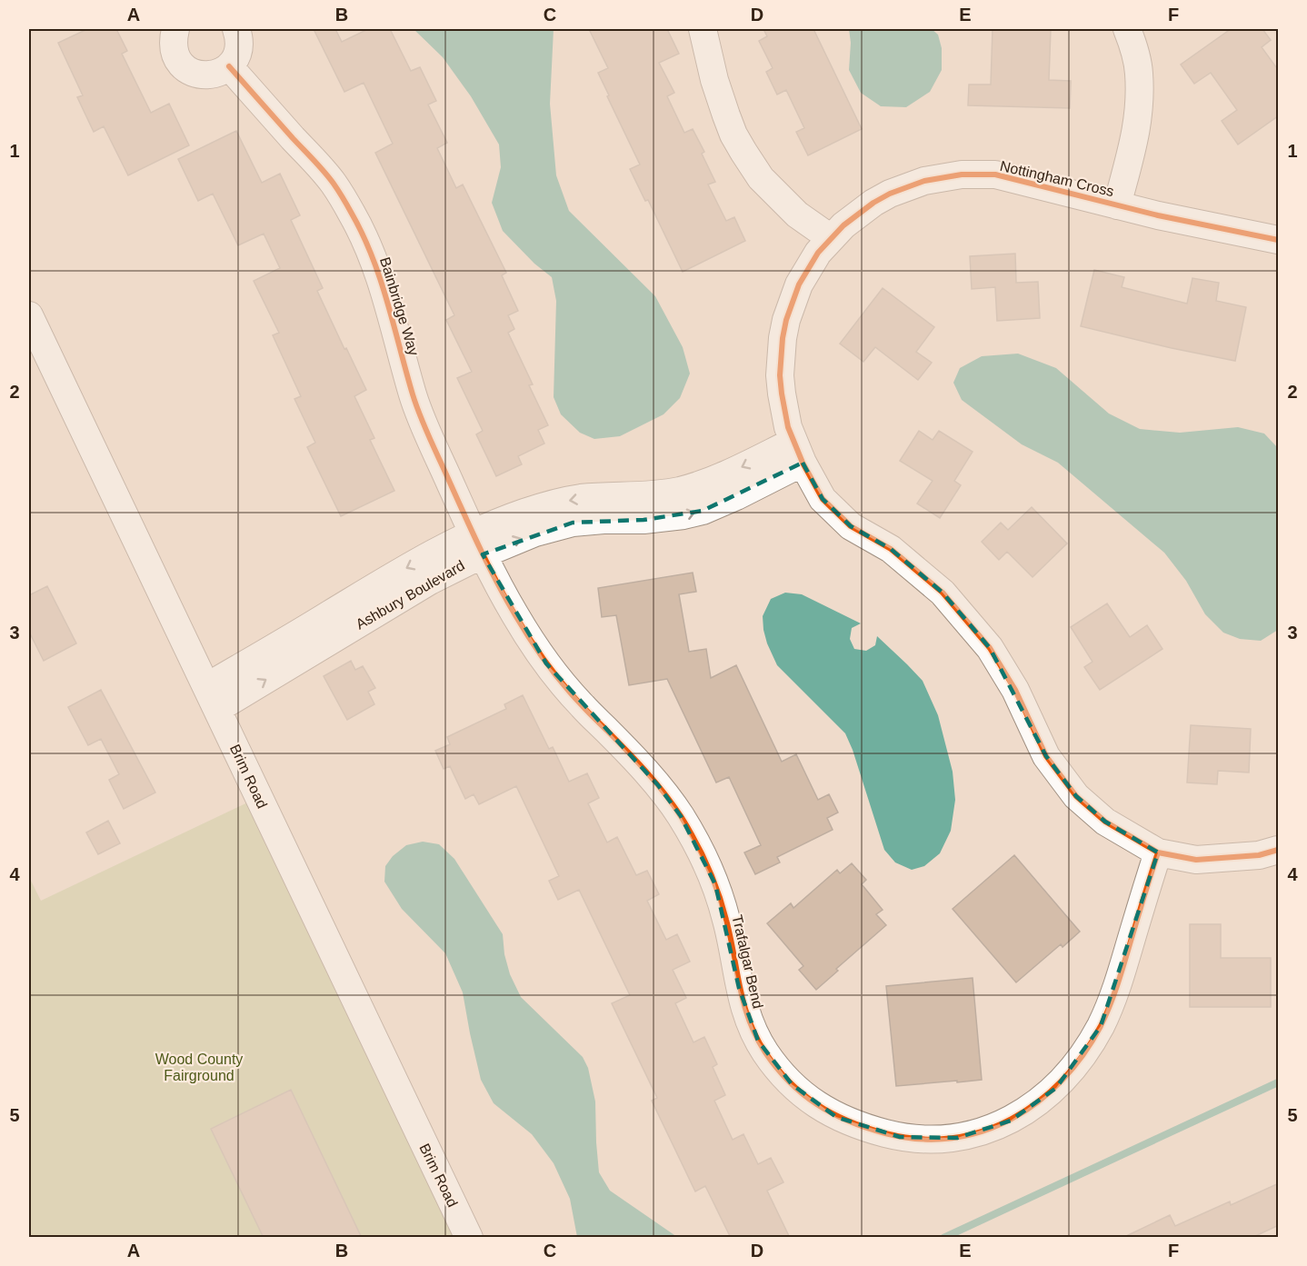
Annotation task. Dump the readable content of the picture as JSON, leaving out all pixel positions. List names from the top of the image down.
{
  "streets": {
    "street": [
      "Nottingham Cross",
      "Bainbridge Way",
      "Ashbury Boulevard",
      "Brim Road",
      "Trafalgar Bend"
    ]
  },
  "crossings": [
    ["Nottingham Cross", "Ashbury Boulevard"],
    ["Nottingham Cross", "Trafalgar Bend"],
    ["Bainbridge Way", "Ashbury Boulevard"],
    ["Bainbridge Way", "Trafalgar Bend"],
    ["Ashbury Boulevard", "Brim Road"],
    ["Ashbury Boulevard", "Trafalgar Bend"]
  ],
  "parks": ["Wood County Fairground"],
  "grid": {
    "columns": [
      "A",
      "B",
      "C",
      "D",
      "E",
      "F"
    ],
    "rows": [
      "1",
      "2",
      "3",
      "4",
      "5"
    ]
  }
}
